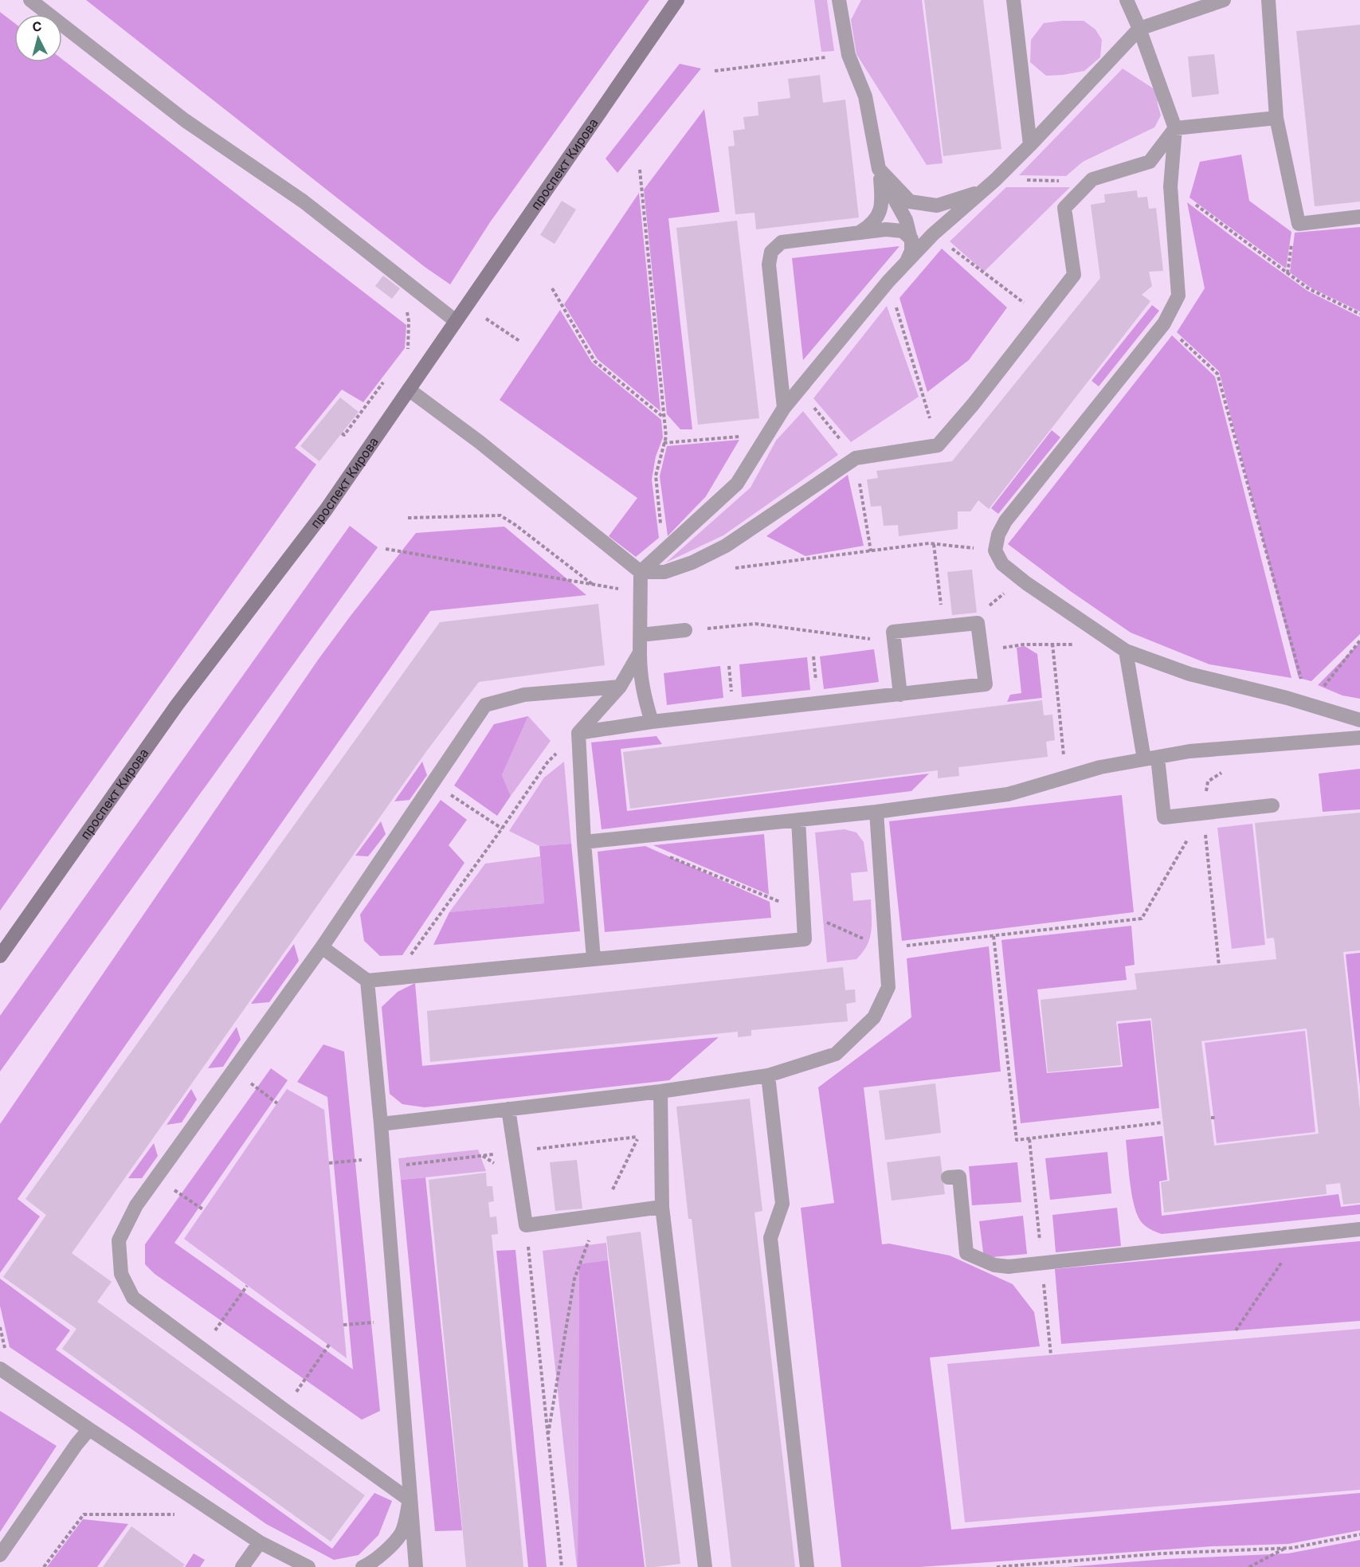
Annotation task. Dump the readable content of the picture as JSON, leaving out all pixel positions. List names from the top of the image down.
{
  "streets": {
    "main road": ["проспект Кирова"]
  },
  "north": "top"
}
